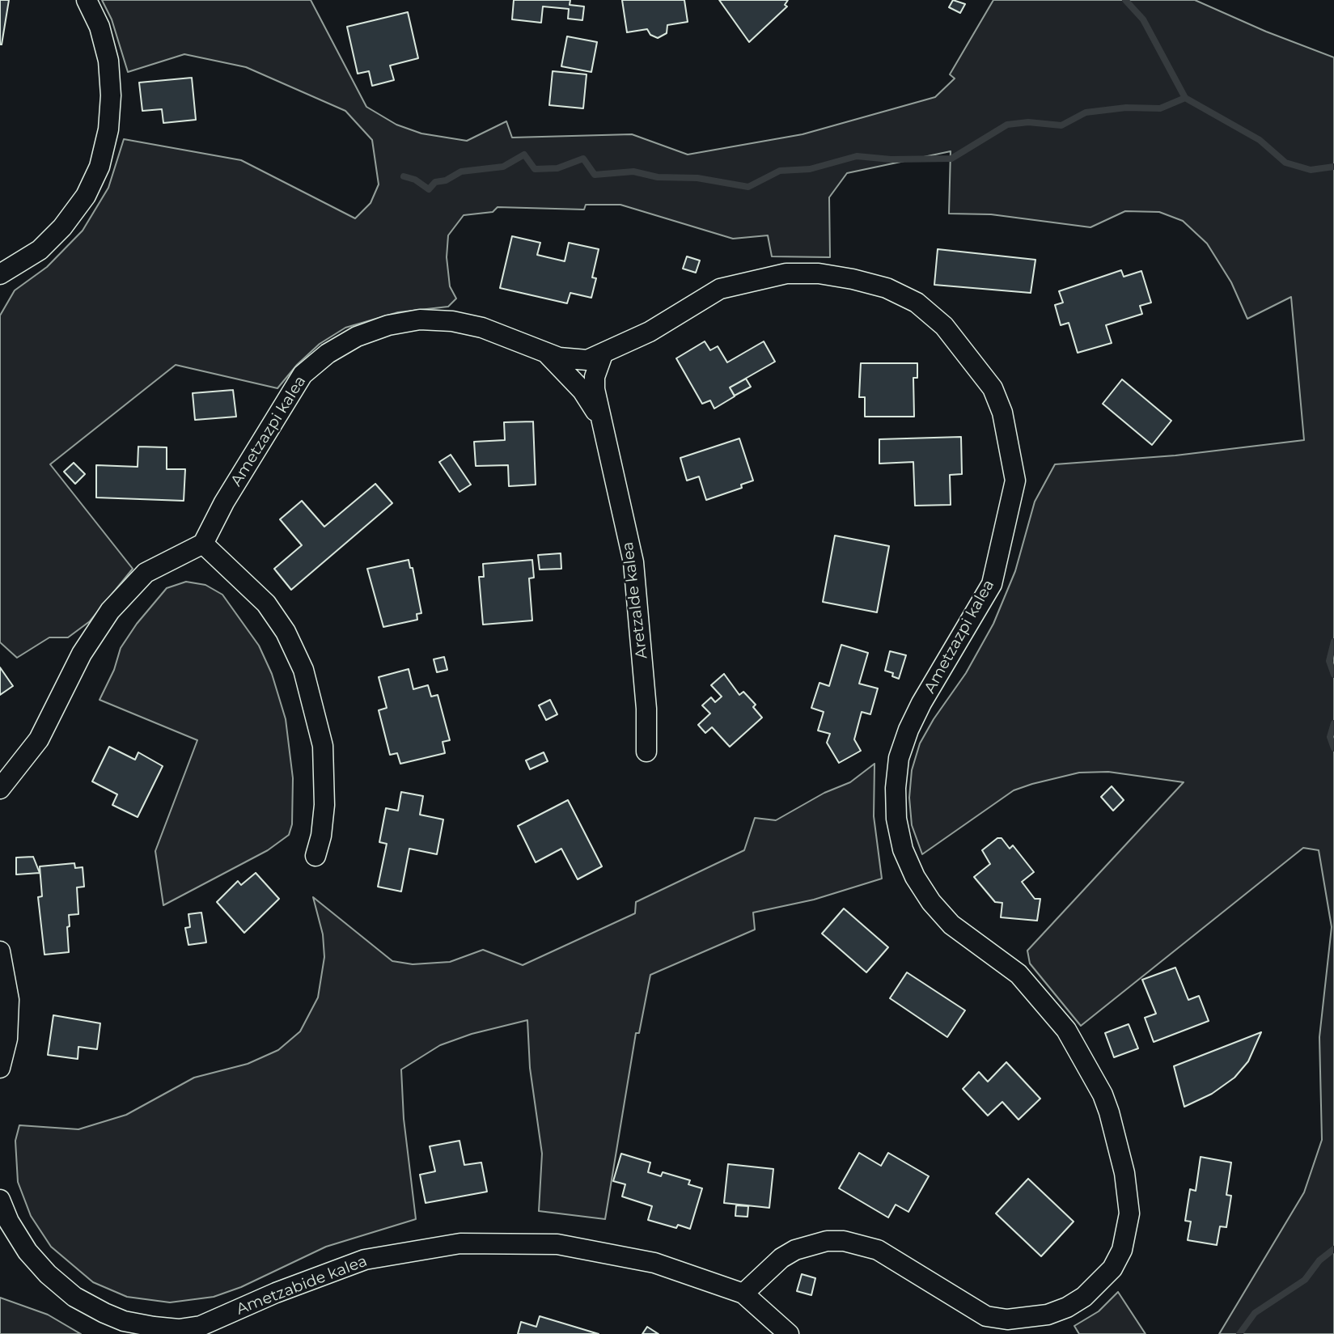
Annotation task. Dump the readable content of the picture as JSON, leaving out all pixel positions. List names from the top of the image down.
{
  "streets": {
    "street": ["Ametzazpi kalea", "Aretzalde kalea", "Ametzabide kalea"]
  },
  "crossings": [
    ["Ametzazpi kalea", "Aretzalde kalea"],
    ["Ametzazpi kalea", "Ametzabide kalea"]
  ]
}
